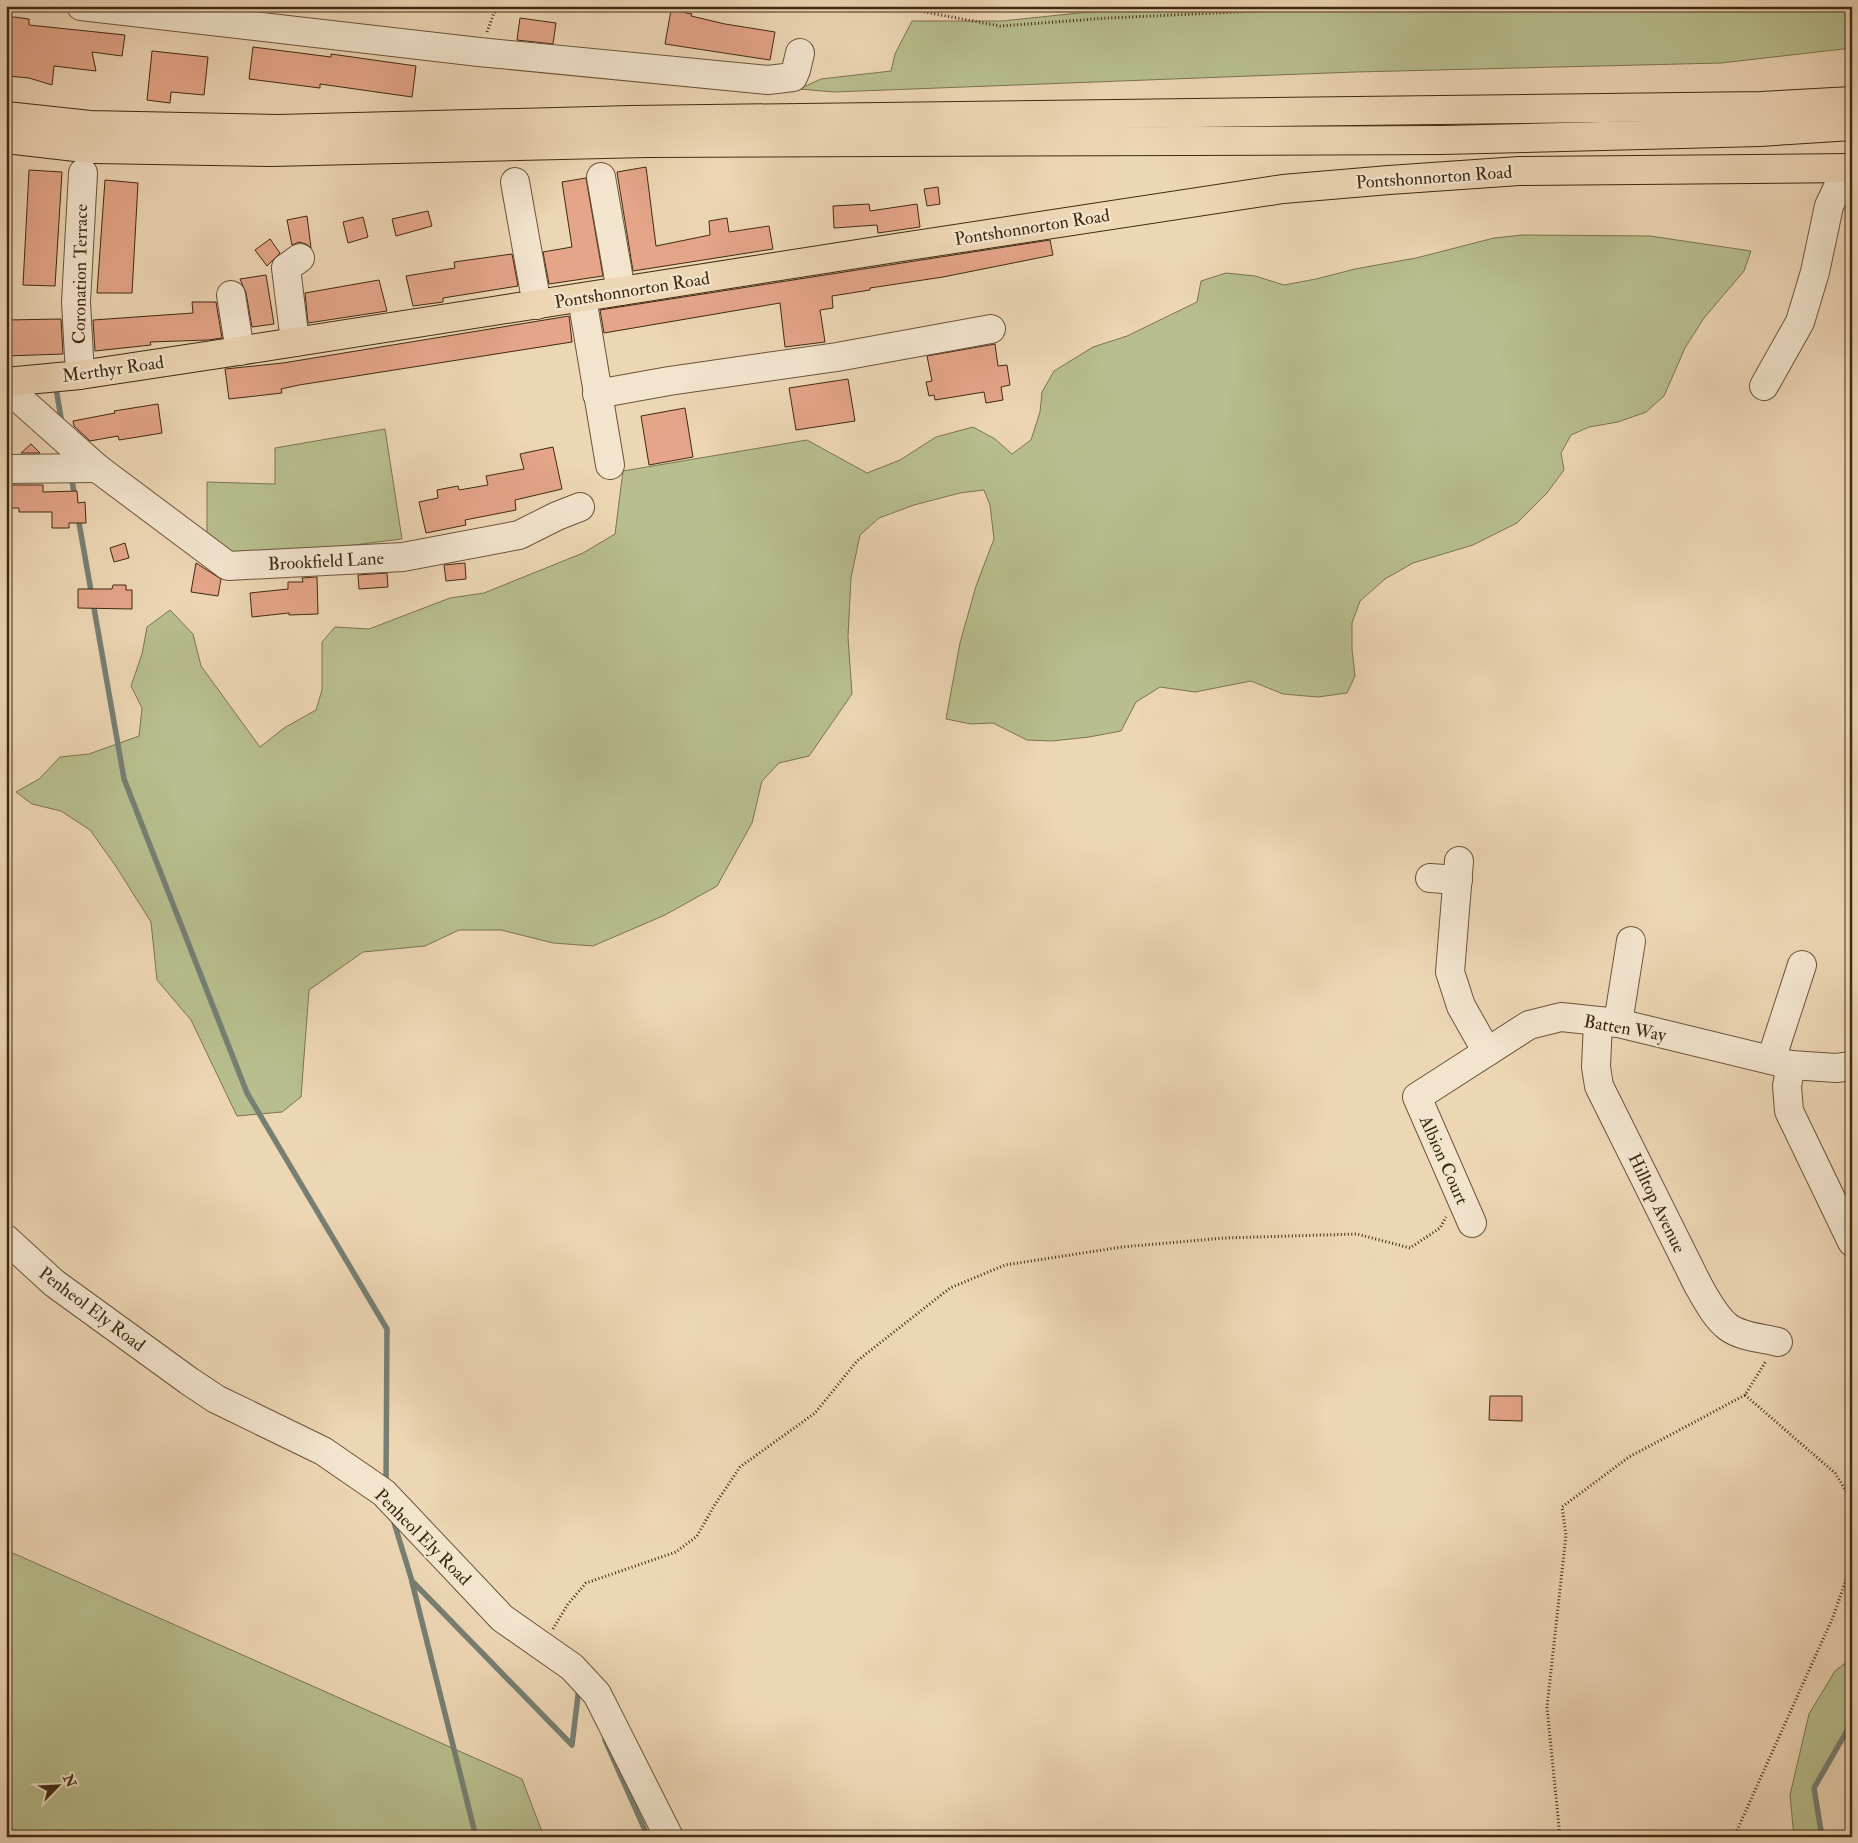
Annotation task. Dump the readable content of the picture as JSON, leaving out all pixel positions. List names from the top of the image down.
{
  "streets": {
    "main road": ["Pontshonnorton Road", "Merthyr Road"],
    "street": [
      "Coronation Terrace",
      "Brookfield Lane",
      "Batten Way",
      "Albion Court",
      "Hilltop Avenue",
      "Penheol Ely Road"
    ]
  },
  "crossings": [
    ["Pontshonnorton Road", "Merthyr Road"],
    ["Coronation Terrace", "Merthyr Road"],
    ["Batten Way", "Albion Court"],
    ["Batten Way", "Hilltop Avenue"]
  ],
  "north": "top right"
}
